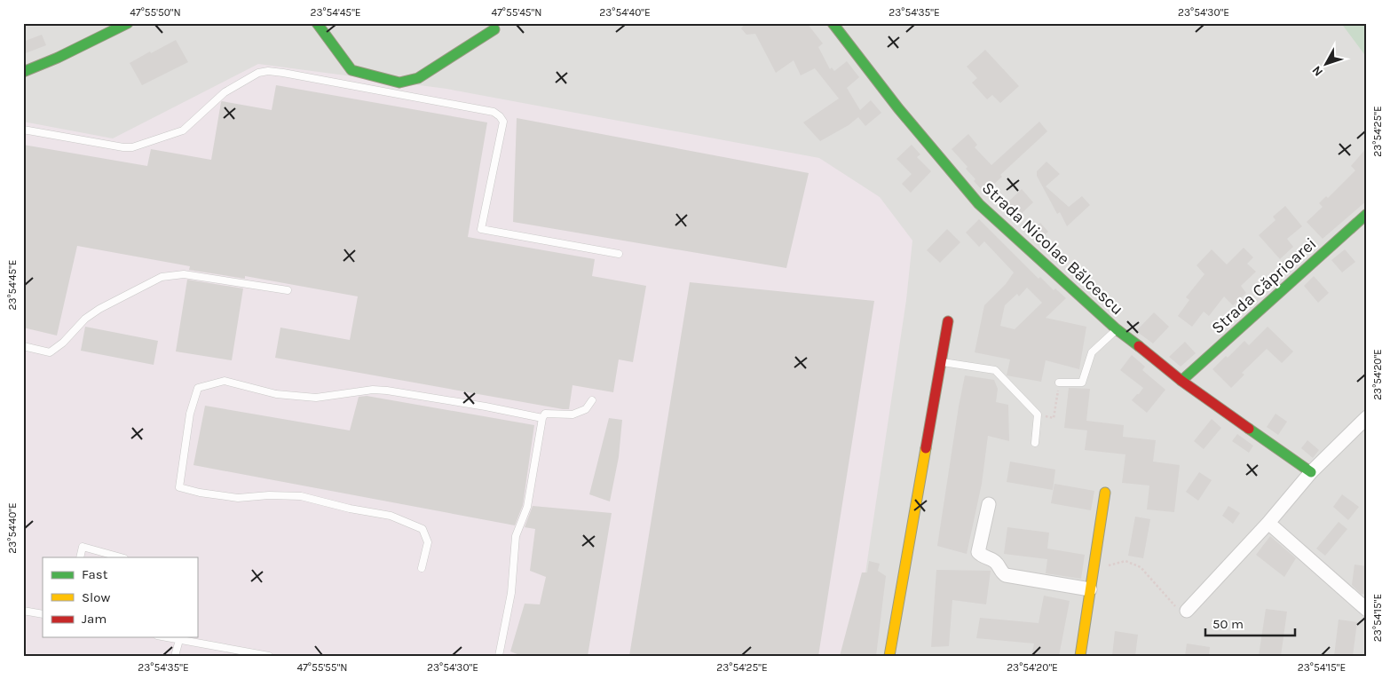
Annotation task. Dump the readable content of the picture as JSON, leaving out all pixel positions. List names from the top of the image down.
{
  "streets": {
    "street": ["Strada Nicolae Bălcescu", "Strada Căprioarei"]
  },
  "crossings": [
    ["Strada Nicolae Bălcescu", "Strada Căprioarei"]
  ],
  "legend": ["Fast", "Slow", "Jam"],
  "scale_bar": "50 m",
  "north": "bottom left",
  "coordinates": [
    "47°55'50\"N",
    "23°54'45\"E",
    "47°55'45\"N",
    "23°54'40\"E",
    "23°54'35\"E",
    "23°54'30\"E",
    "23°54'25\"E",
    "23°54'20\"E",
    "23°54'15\"E",
    "47°55'55\"N"
  ]
}
